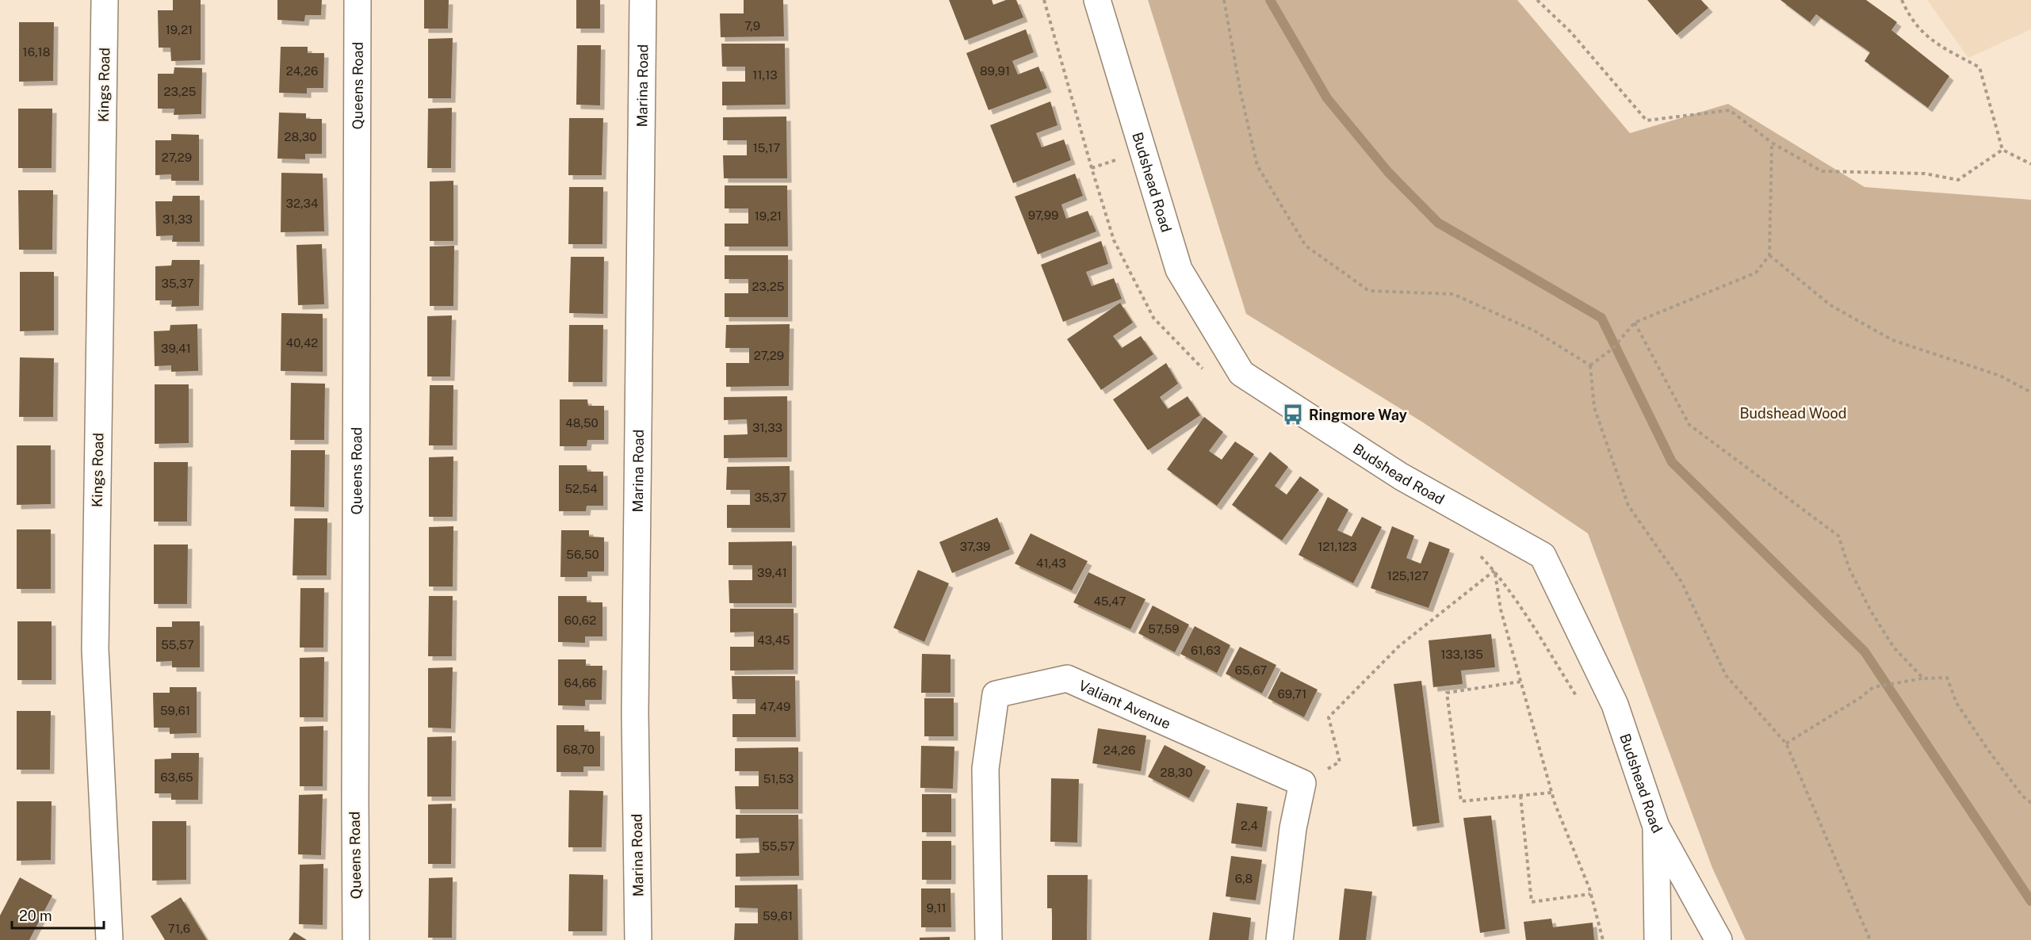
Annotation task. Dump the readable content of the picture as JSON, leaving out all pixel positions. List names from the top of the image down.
{
  "streets": {
    "street": [
      "Kings Road",
      "Queens Road",
      "Marina Road",
      "Budshead Road",
      "Valiant Avenue"
    ]
  },
  "parks": ["Budshead Wood"],
  "places": {
    "bus stop": ["Ringmore Way"]
  },
  "house_numbers": [
    "7,9",
    "19,21",
    "16,18",
    "24,26",
    "89,91",
    "11,13",
    "23,25",
    "28,30",
    "15,17",
    "27,29",
    "32,34",
    "97,99",
    "19,21",
    "31,33",
    "35,37",
    "23,25",
    "40,42",
    "39,41",
    "27,29",
    "48,50",
    "31,33",
    "52,54",
    "35,37",
    "37,39",
    "121,123",
    "56,50",
    "41,43",
    "39,41",
    "125,127",
    "45,47",
    "60,62",
    "57,59",
    "43,45",
    "55,57",
    "61,63",
    "133,135",
    "65,67",
    "64,66",
    "69,71",
    "47,49",
    "59,61",
    "68,70",
    "24,26",
    "28,30",
    "63,65",
    "51,53",
    "2,4",
    "55,57",
    "6,8",
    "9,11",
    "59,61",
    "71,6"
  ],
  "scale_bar": "20 m"
}
